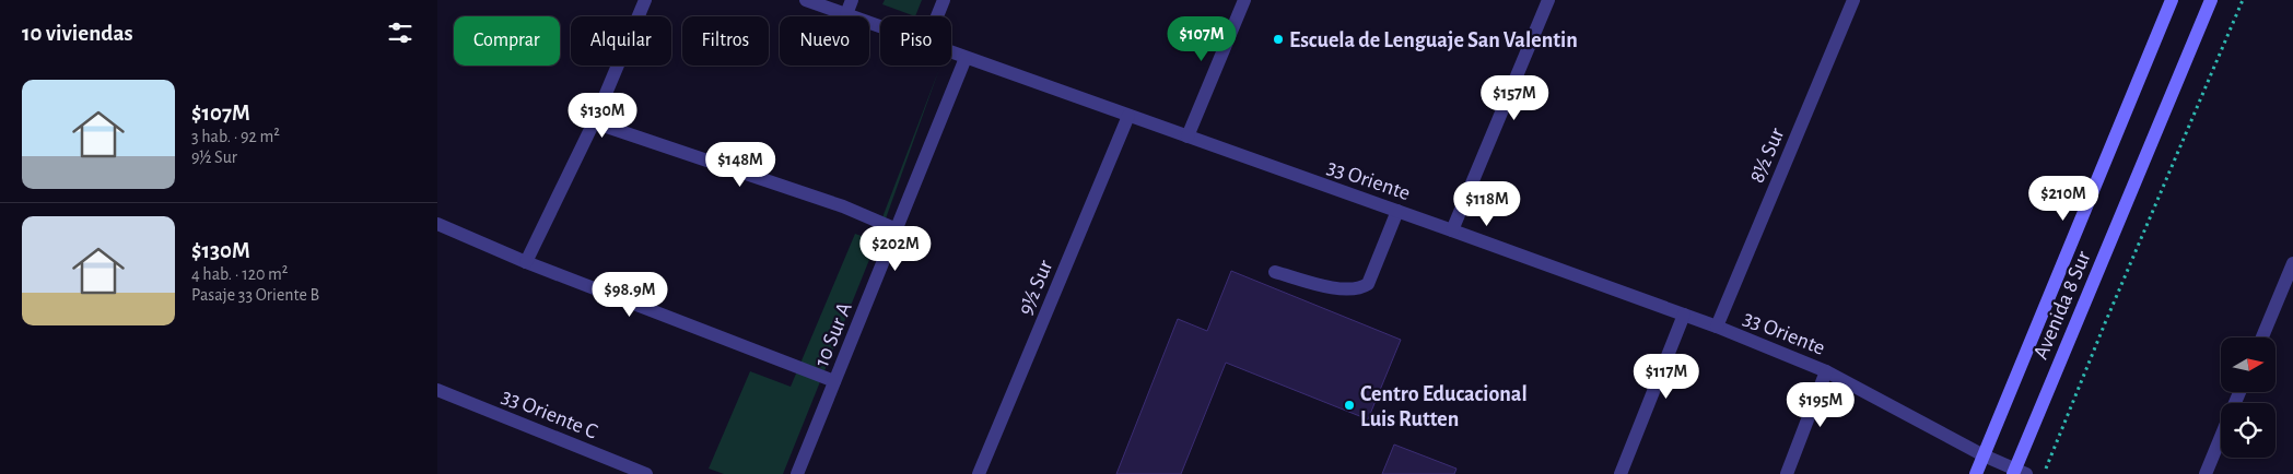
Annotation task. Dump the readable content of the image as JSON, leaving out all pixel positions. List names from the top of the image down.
{
  "streets": {
    "street": [
      "8½ Sur",
      "33 Oriente",
      "9½ Sur",
      "Avenida 8 Sur",
      "10 Sur A",
      "33 Oriente C"
    ]
  },
  "crossings": [
    ["8½ Sur", "33 Oriente"],
    ["33 Oriente", "9½ Sur"],
    ["33 Oriente", "Avenida 8 Sur"],
    ["33 Oriente", "10 Sur A"]
  ],
  "places": ["Escuela de Lenguaje San Valentin", "Centro Educacional Luis Rutten"],
  "north": "right",
  "page": {
    "heading": "10 viviendas",
    "price": [
      "$107M",
      "$157M",
      "$130M",
      "$148M",
      "$210M",
      "$118M",
      "$202M",
      "$98.9M",
      "$117M",
      "$195M"
    ],
    "chip": [
      "Comprar",
      "Alquilar",
      "Filtros",
      "Nuevo",
      "Piso"
    ],
    "list": [
      {
        "name": "$107M",
        "note": "3 hab. · 92 m² · 9½ Sur"
      },
      {
        "name": "$130M",
        "note": "4 hab. · 120 m² · Pasaje 33 Oriente B"
      }
    ]
  }
}
